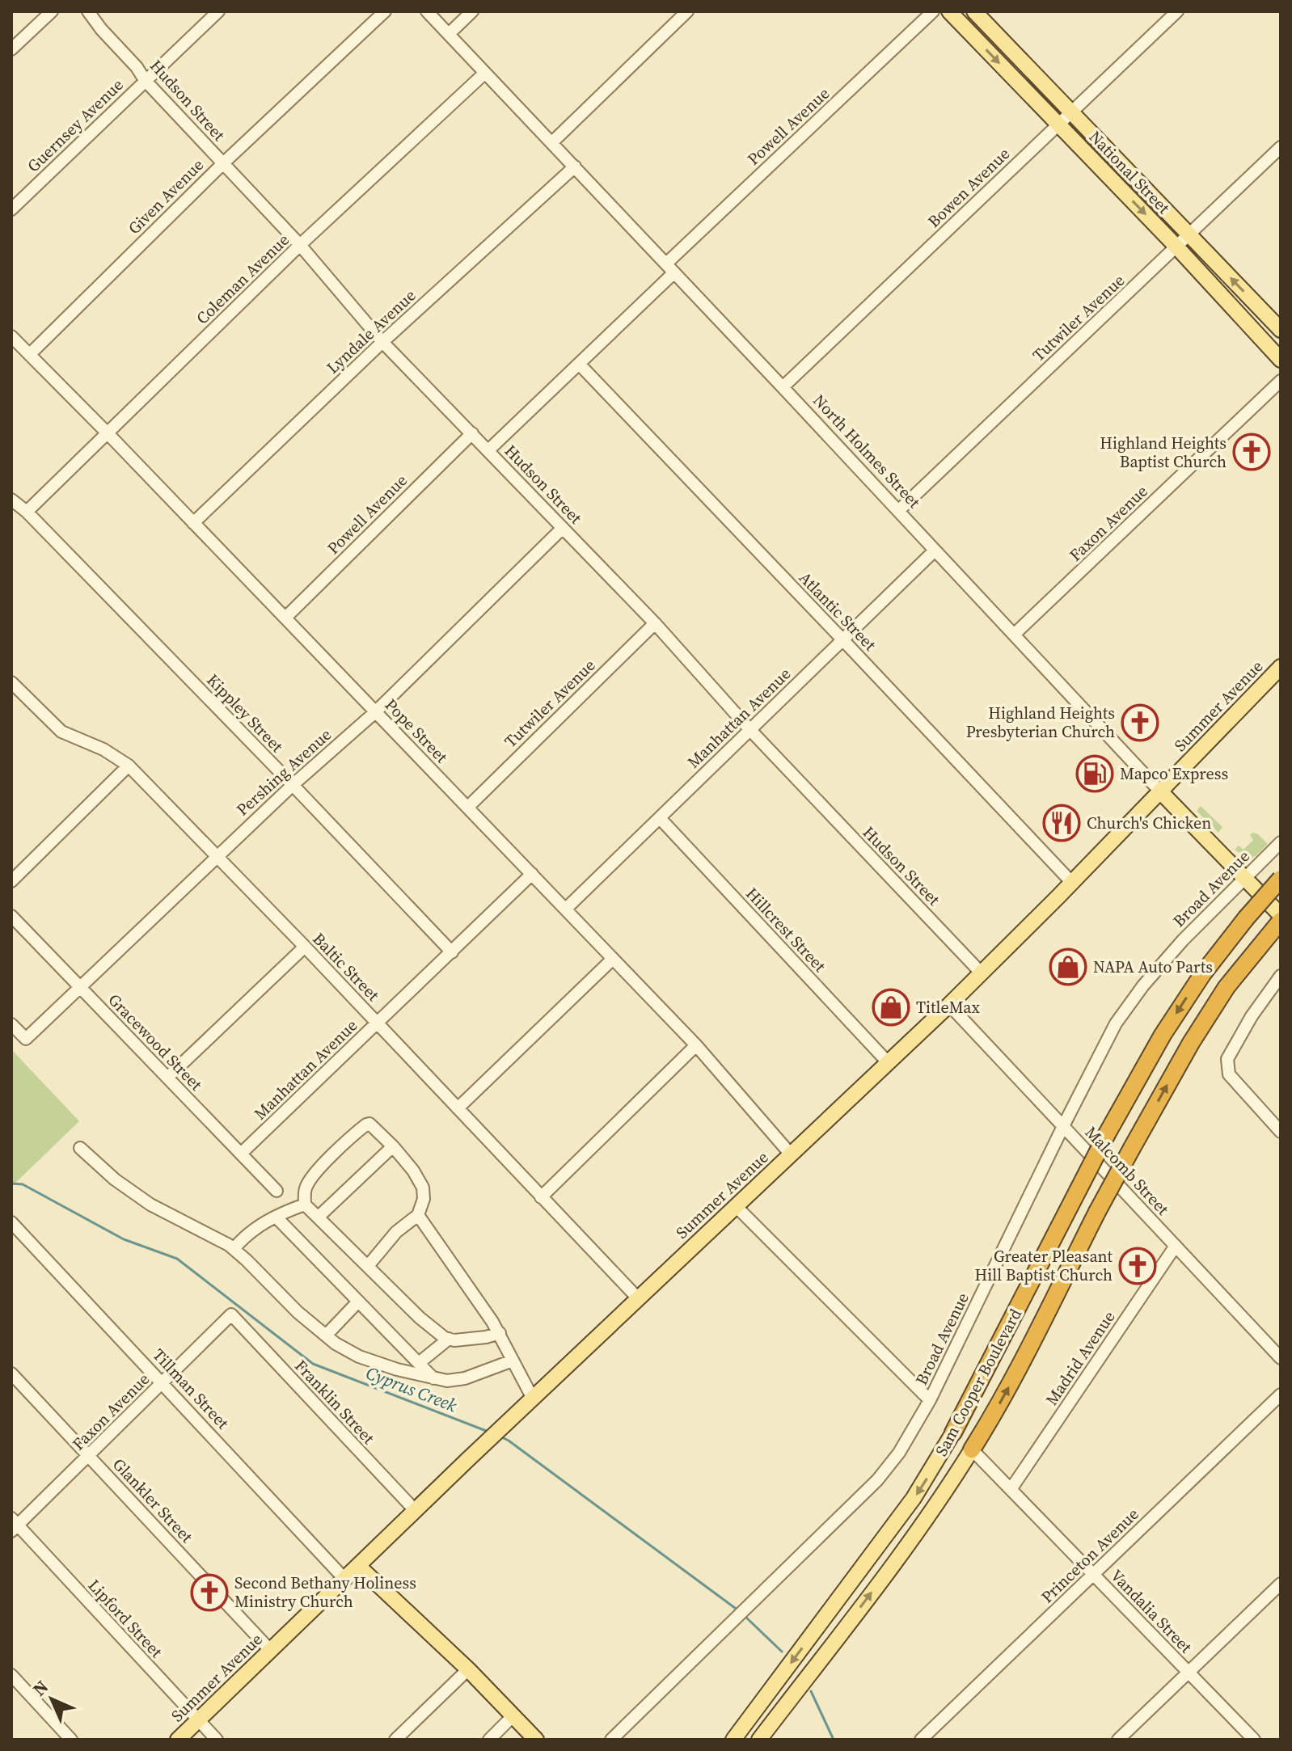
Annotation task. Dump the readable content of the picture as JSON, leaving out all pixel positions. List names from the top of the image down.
{
  "streets": {
    "highway": ["Sam Cooper Boulevard"],
    "main road": ["National Street", "North Holmes Street", "Summer Avenue"],
    "street": [
      "Hudson Street",
      "Guernsey Avenue",
      "Powell Avenue",
      "Bowen Avenue",
      "Given Avenue",
      "Coleman Avenue",
      "Tutwiler Avenue",
      "Lyndale Avenue",
      "Faxon Avenue",
      "Atlantic Street",
      "Kippley Street",
      "Manhattan Avenue",
      "Pope Street",
      "Pershing Avenue",
      "Broad Avenue",
      "Hillcrest Street",
      "Baltic Street",
      "Gracewood Street",
      "Malcomb Street",
      "Madrid Avenue",
      "Tillman Street",
      "Franklin Street",
      "Glankler Street",
      "Princeton Avenue",
      "Vandalia Street",
      "Lipford Street"
    ]
  },
  "crossings": [
    ["Hudson Street", "Guernsey Avenue"],
    ["Hudson Street", "Powell Avenue"],
    ["Hudson Street", "Given Avenue"],
    ["Hudson Street", "Coleman Avenue"],
    ["Hudson Street", "Tutwiler Avenue"],
    ["Hudson Street", "Lyndale Avenue"],
    ["Hudson Street", "Summer Avenue"],
    ["Hudson Street", "Manhattan Avenue"],
    ["Hudson Street", "Pershing Avenue"],
    ["Powell Avenue", "North Holmes Street"],
    ["Powell Avenue", "Atlantic Street"],
    ["Powell Avenue", "Pope Street"],
    ["National Street", "Bowen Avenue"],
    ["National Street", "Tutwiler Avenue"],
    ["Bowen Avenue", "North Holmes Street"],
    ["Given Avenue", "Pope Street"],
    ["Coleman Avenue", "North Holmes Street"],
    ["Coleman Avenue", "Kippley Street"],
    ["Coleman Avenue", "Pope Street"],
    ["Tutwiler Avenue", "North Holmes Street"],
    ["Tutwiler Avenue", "Pope Street"],
    ["Lyndale Avenue", "North Holmes Street"],
    ["Lyndale Avenue", "Pope Street"],
    ["North Holmes Street", "Faxon Avenue"],
    ["North Holmes Street", "Summer Avenue"],
    ["North Holmes Street", "Manhattan Avenue"],
    ["North Holmes Street", "Broad Avenue"],
    ["Faxon Avenue", "Tillman Street"],
    ["Faxon Avenue", "Franklin Street"],
    ["Faxon Avenue", "Glankler Street"],
    ["Faxon Avenue", "Lipford Street"],
    ["Atlantic Street", "Summer Avenue"],
    ["Atlantic Street", "Manhattan Avenue"],
    ["Summer Avenue", "Pope Street"],
    ["Summer Avenue", "Hillcrest Street"],
    ["Summer Avenue", "Baltic Street"],
    ["Summer Avenue", "Malcomb Street"],
    ["Summer Avenue", "Tillman Street"],
    ["Summer Avenue", "Franklin Street"],
    ["Summer Avenue", "Glankler Street"],
    ["Summer Avenue", "Lipford Street"],
    ["Kippley Street", "Manhattan Avenue"],
    ["Kippley Street", "Pershing Avenue"],
    ["Manhattan Avenue", "Pope Street"],
    ["Manhattan Avenue", "Hillcrest Street"],
    ["Manhattan Avenue", "Baltic Street"],
    ["Manhattan Avenue", "Gracewood Street"],
    ["Pope Street", "Pershing Avenue"],
    ["Pershing Avenue", "Baltic Street"],
    ["Pershing Avenue", "Gracewood Street"],
    ["Broad Avenue", "Malcomb Street"],
    ["Malcomb Street", "Madrid Avenue"],
    ["Madrid Avenue", "Vandalia Street"],
    ["Sam Cooper Boulevard", "Vandalia Street"],
    ["Princeton Avenue", "Vandalia Street"]
  ],
  "water": ["Cyprus Creek"],
  "places": {
    "church": [
      "Highland Heights Baptist Church",
      "Highland Heights Presbyterian Church",
      "Greater Pleasant Hill Baptist Church",
      "Second Bethany Holiness Ministry Church"
    ],
    "fuel station": ["Mapco Express"],
    "restaurant": ["Church's Chicken"],
    "shop": ["NAPA Auto Parts", "TitleMax"]
  },
  "north": "top left"
}
